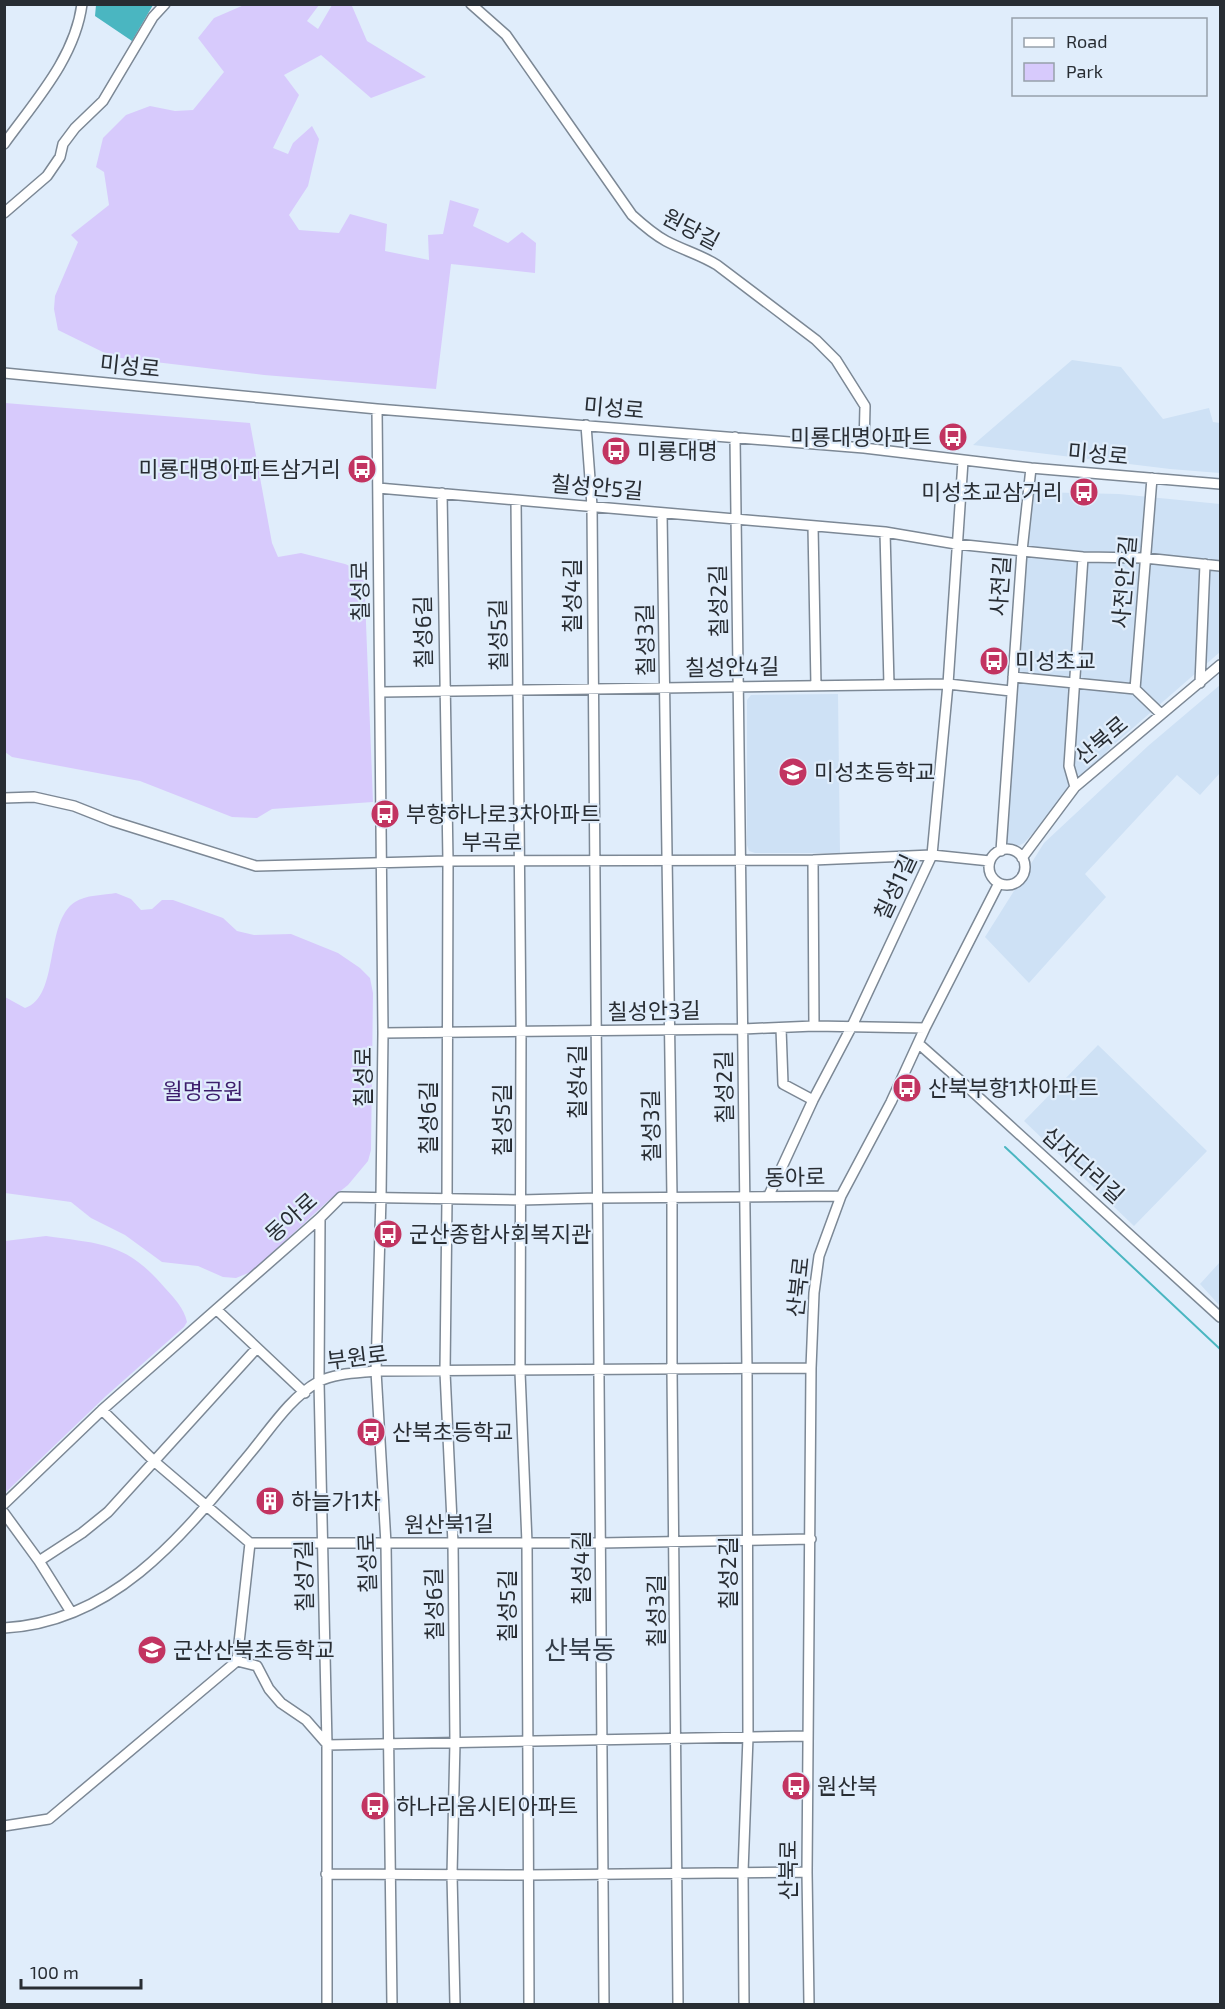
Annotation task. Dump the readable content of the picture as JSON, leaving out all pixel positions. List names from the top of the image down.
{
  "streets": {
    "street": [
      "원당길",
      "미성로",
      "칠성안5길",
      "사전안2길",
      "사전길",
      "칠성로",
      "칠성4길",
      "칠성2길",
      "칠성6길",
      "칠성5길",
      "칠성3길",
      "칠성안4길",
      "산북로",
      "부곡로",
      "칠성1길",
      "칠성안3길",
      "십자다리길",
      "동아로",
      "부원로",
      "원산북1길",
      "칠성7길"
    ]
  },
  "crossings": [
    ["원당길", "미성로"],
    ["미성로", "사전안2길"],
    ["미성로", "사전길"],
    ["미성로", "칠성로"],
    ["미성로", "칠성4길"],
    ["미성로", "칠성2길"],
    ["미성로", "칠성1길"],
    ["칠성안5길", "사전안2길"],
    ["칠성안5길", "사전길"],
    ["칠성안5길", "칠성로"],
    ["칠성안5길", "칠성4길"],
    ["칠성안5길", "칠성2길"],
    ["칠성안5길", "칠성6길"],
    ["칠성안5길", "칠성5길"],
    ["칠성안5길", "칠성3길"],
    ["칠성안5길", "칠성1길"],
    ["사전길", "칠성안4길"],
    ["사전길", "산북로"],
    ["사전길", "부곡로"],
    ["칠성로", "칠성안4길"],
    ["칠성로", "부곡로"],
    ["칠성로", "칠성안3길"],
    ["칠성로", "동아로"],
    ["칠성로", "부원로"],
    ["칠성로", "원산북1길"],
    ["칠성4길", "칠성안4길"],
    ["칠성4길", "부곡로"],
    ["칠성4길", "칠성안3길"],
    ["칠성4길", "동아로"],
    ["칠성4길", "부원로"],
    ["칠성4길", "원산북1길"],
    ["칠성2길", "칠성안4길"],
    ["칠성2길", "부곡로"],
    ["칠성2길", "칠성안3길"],
    ["칠성2길", "동아로"],
    ["칠성2길", "부원로"],
    ["칠성2길", "원산북1길"],
    ["칠성6길", "칠성안4길"],
    ["칠성6길", "부곡로"],
    ["칠성6길", "칠성안3길"],
    ["칠성6길", "동아로"],
    ["칠성6길", "부원로"],
    ["칠성6길", "원산북1길"],
    ["칠성5길", "칠성안4길"],
    ["칠성5길", "부곡로"],
    ["칠성5길", "칠성안3길"],
    ["칠성5길", "동아로"],
    ["칠성5길", "부원로"],
    ["칠성5길", "원산북1길"],
    ["칠성3길", "칠성안4길"],
    ["칠성3길", "부곡로"],
    ["칠성3길", "칠성안3길"],
    ["칠성3길", "동아로"],
    ["칠성3길", "부원로"],
    ["칠성3길", "원산북1길"],
    ["칠성안4길", "칠성1길"],
    ["산북로", "부곡로"],
    ["산북로", "칠성안3길"],
    ["산북로", "십자다리길"],
    ["산북로", "동아로"],
    ["산북로", "부원로"],
    ["산북로", "원산북1길"],
    ["부곡로", "칠성1길"],
    ["칠성1길", "칠성안3길"],
    ["칠성1길", "동아로"],
    ["동아로", "칠성7길"],
    ["부원로", "칠성7길"],
    ["원산북1길", "칠성7길"]
  ],
  "districts": ["산북동"],
  "parks": ["월명공원"],
  "places": {
    "bus stop": [
      "미룡대명아파트",
      "미룡대명",
      "미룡대명아파트삼거리",
      "미성초교삼거리",
      "미성초교",
      "부향하나로3차아파트",
      "산북부향1차아파트",
      "군산종합사회복지관",
      "산북초등학교",
      "원산북",
      "하나리움시티아파트"
    ],
    "school or university": ["미성초등학교", "군산산북초등학교"],
    "building": ["하늘가1차"]
  },
  "legend": ["Road", "Park"],
  "scale_bar": "100 m"
}
